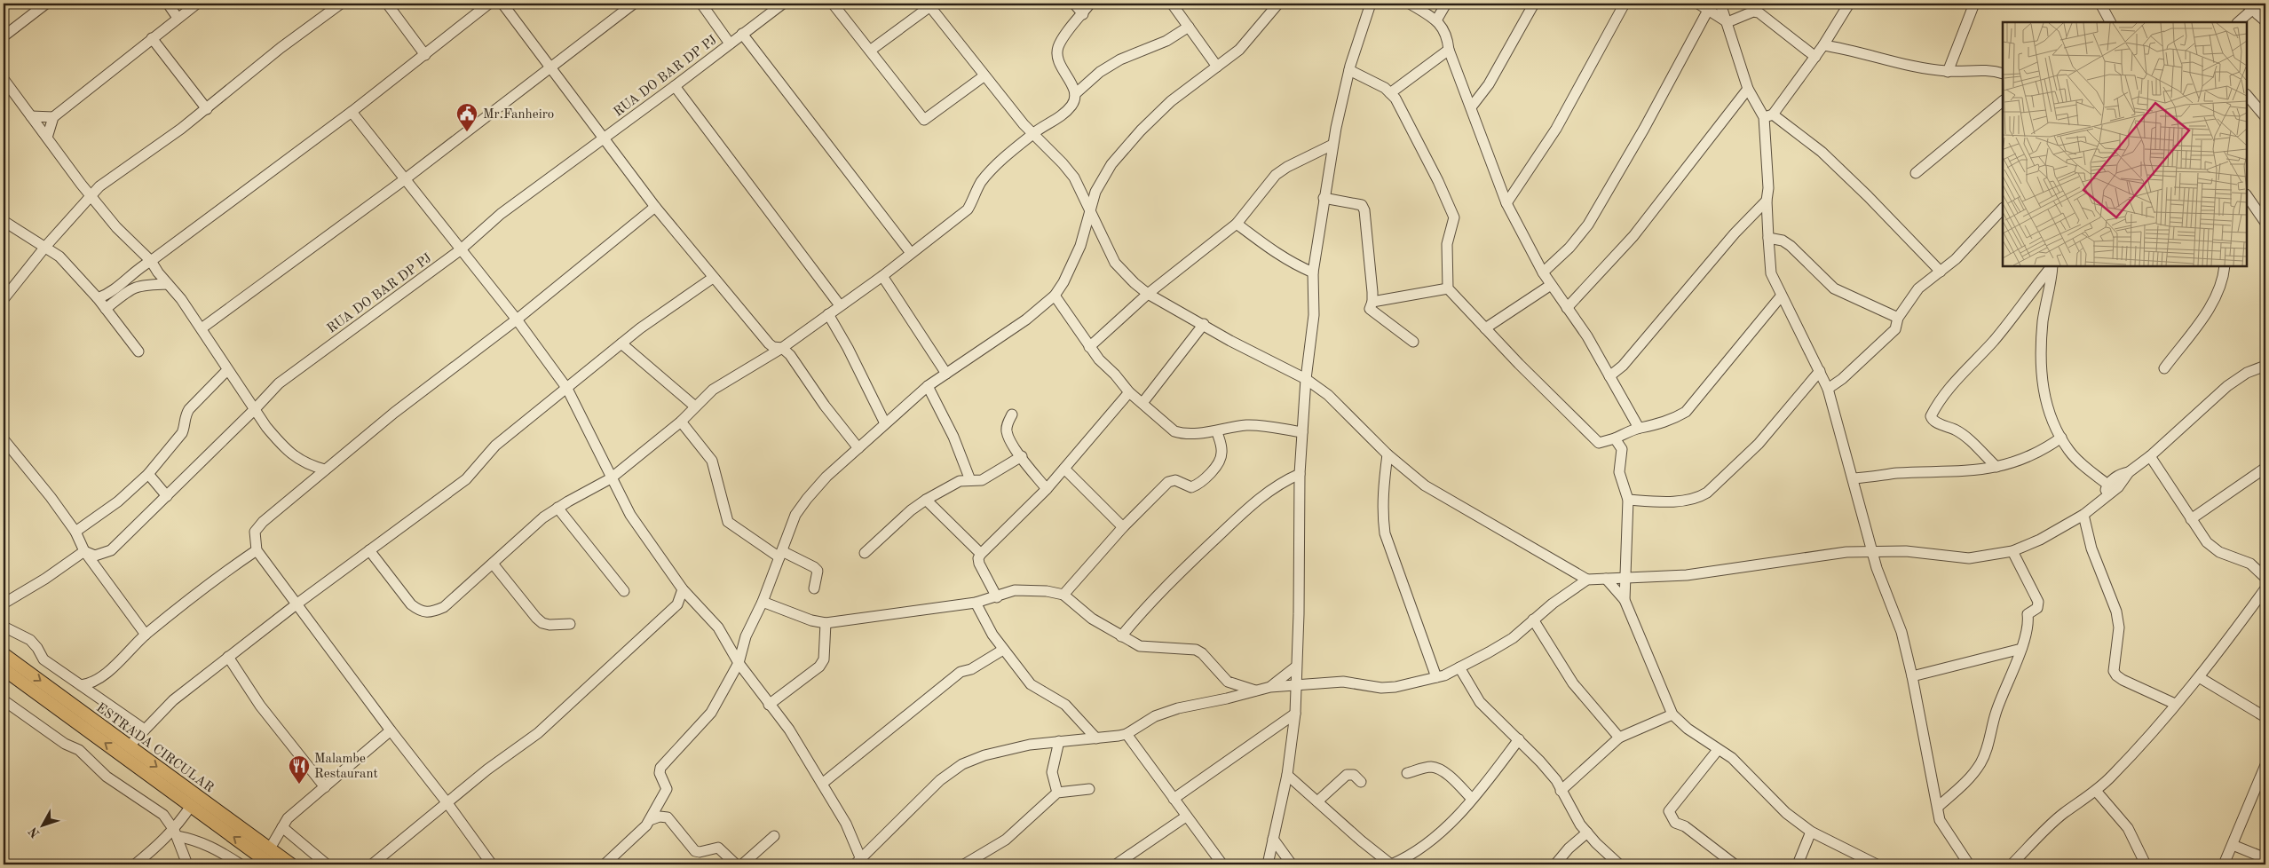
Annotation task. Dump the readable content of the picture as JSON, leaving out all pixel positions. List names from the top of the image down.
{
  "streets": {
    "main road": ["ESTRADA CIRCULAR"],
    "street": ["RUA DO BAR DP PJ"]
  },
  "places": {
    "public building": ["Mr.Fanheiro"],
    "restaurant": ["Malambe Restaurant"]
  },
  "north": "bottom left"
}
